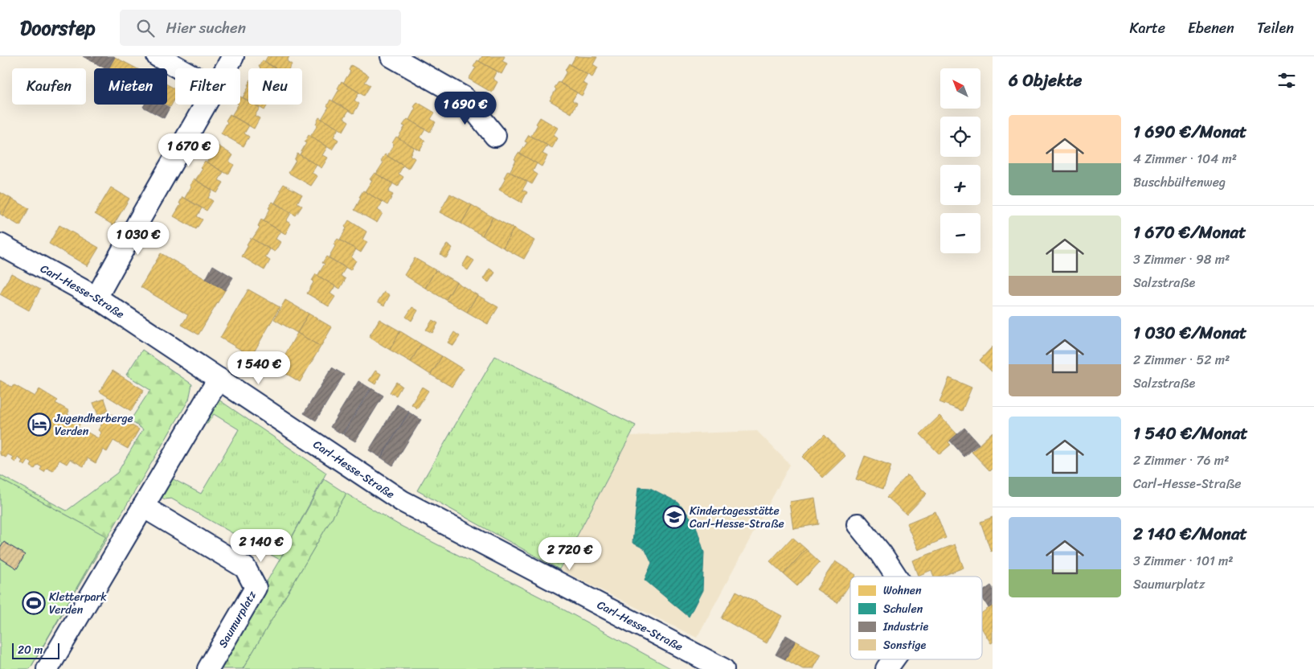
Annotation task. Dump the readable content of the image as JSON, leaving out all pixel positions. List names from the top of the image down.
{
  "streets": {
    "street": ["Carl-Hesse-Straße", "Saumurplatz"]
  },
  "places": {
    "hotel": ["Jugendherberge Verden"],
    "school or university": ["Kindertagesstätte Carl-Hesse-Straße"],
    "sports": ["Kletterpark Verden"]
  },
  "legend": [
    "Wohnen",
    "Schulen",
    "Industrie",
    "Sonstige"
  ],
  "scale_bar": "20 m",
  "north": "top left",
  "page": {
    "header": "Doorstep",
    "search": "Hier suchen",
    "nav": ["Karte", "Ebenen", "Teilen"],
    "heading": "6 Objekte",
    "map_buttons": ["+", "−"],
    "chip": [
      "Kaufen",
      "Mieten",
      "Filter",
      "Neu"
    ],
    "price": [
      "1 690 €",
      "1 670 €",
      "1 030 €",
      "1 540 €",
      "2 140 €",
      "2 720 €"
    ],
    "list": [
      {
        "name": "1 690 €/Monat",
        "note": "4 Zimmer · 104 m² · Buschbültenweg"
      },
      {
        "name": "1 670 €/Monat",
        "note": "3 Zimmer · 98 m² · Salzstraße"
      },
      {
        "name": "1 030 €/Monat",
        "note": "2 Zimmer · 52 m² · Salzstraße"
      },
      {
        "name": "1 540 €/Monat",
        "note": "2 Zimmer · 76 m² · Carl-Hesse-Straße"
      },
      {
        "name": "2 140 €/Monat",
        "note": "3 Zimmer · 101 m² · Saumurplatz"
      }
    ],
    "scale": "20 m"
  }
}
